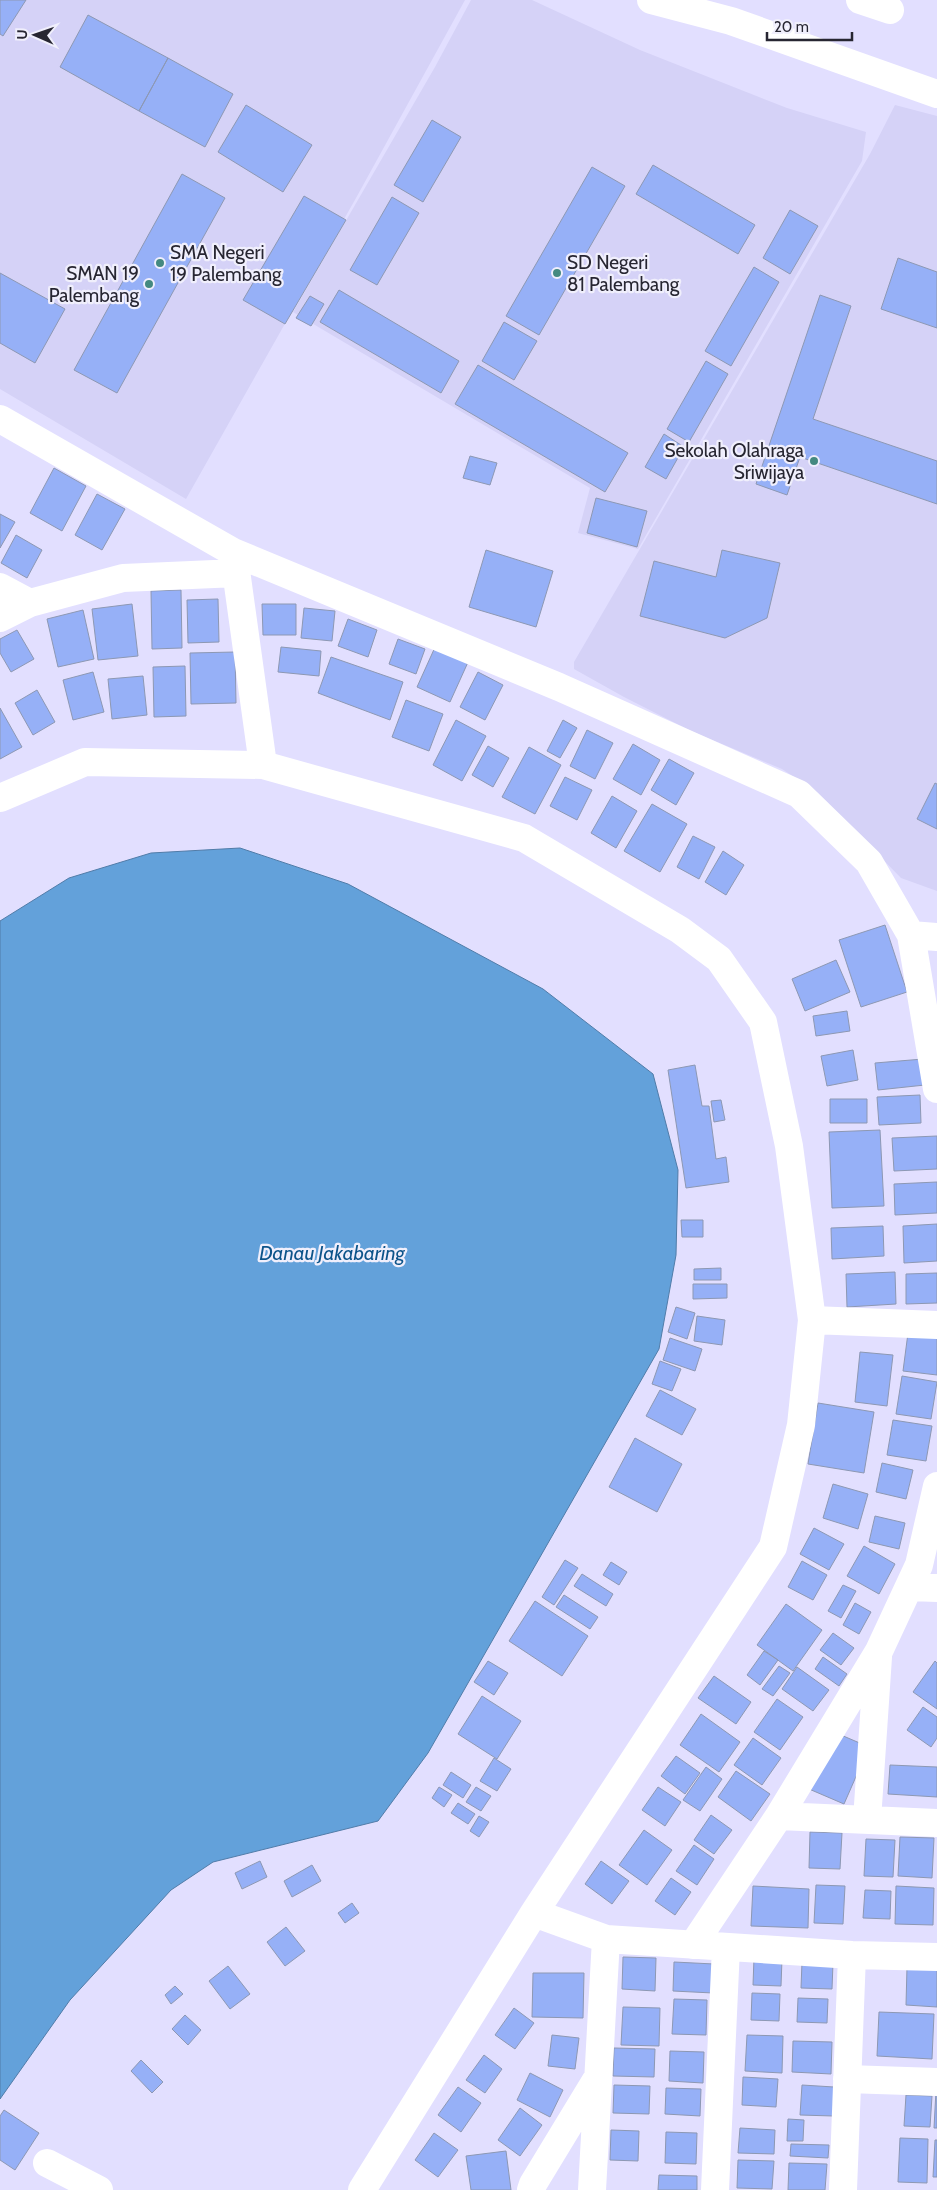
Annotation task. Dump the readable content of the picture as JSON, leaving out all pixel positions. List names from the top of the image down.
{
  "water": ["Danau Jakabaring"],
  "places": [
    "SMA Negeri 19 Palembang",
    "SD Negeri 81 Palembang",
    "SMAN 19 Palembang",
    "Sekolah Olahraga Sriwijaya"
  ],
  "scale_bar": "20 m",
  "north": "left"
}
